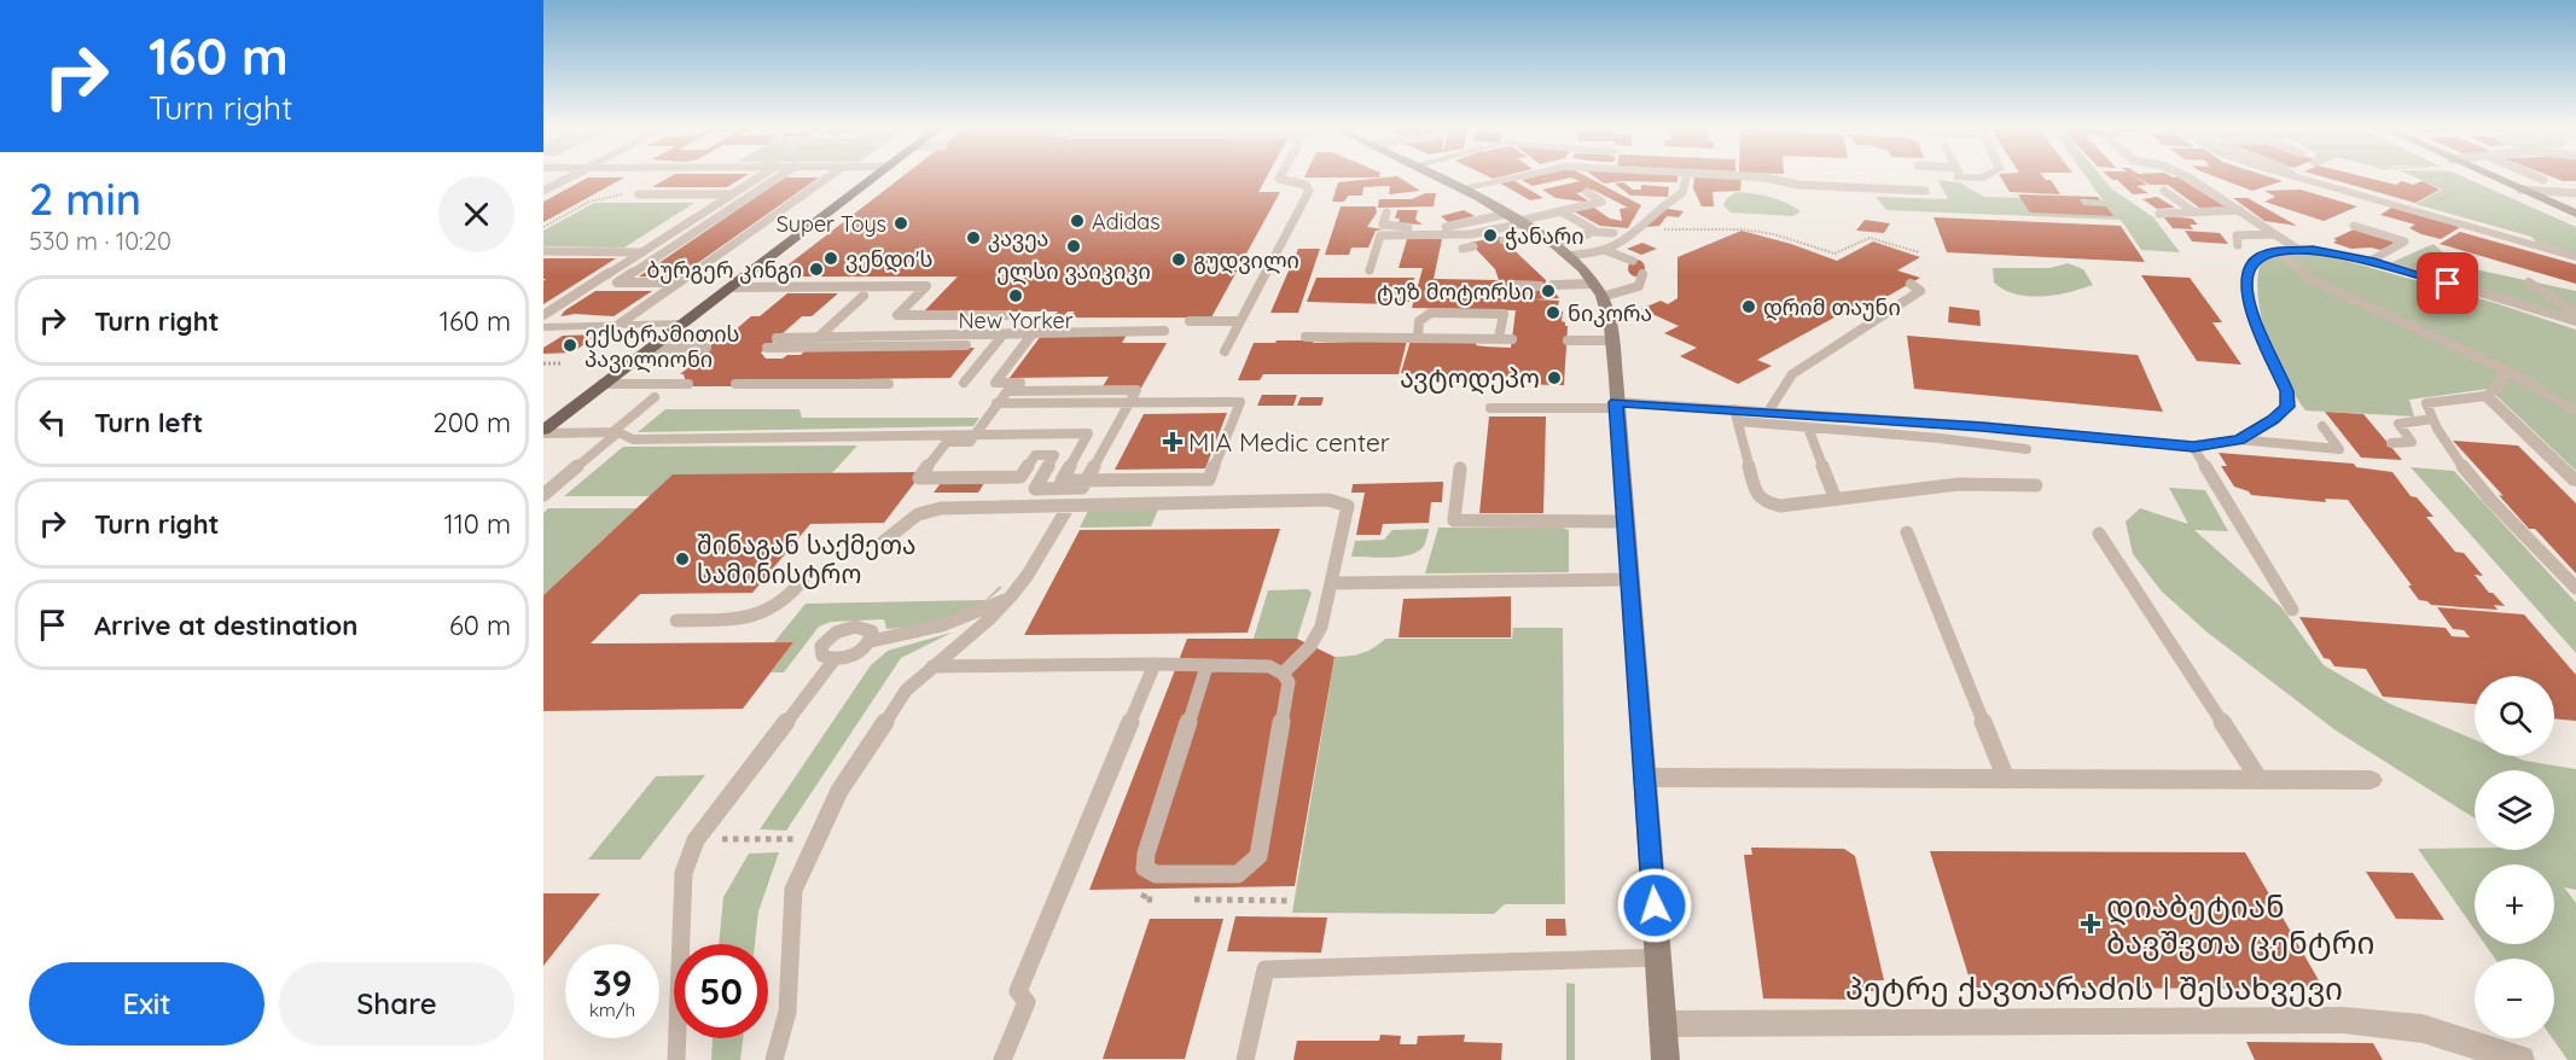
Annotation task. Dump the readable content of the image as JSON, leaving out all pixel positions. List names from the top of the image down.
{
  "streets": {
    "street": ["პეტრე ქავთარაძის I შესახვევი"]
  },
  "places": {
    "other": [
      "Adidas",
      "Super Toys",
      "ჭანარი",
      "კავეა",
      "ელსი ვაიკიკი",
      "ვენდი'ს",
      "გუდვილი",
      "ბურგერ კინგი",
      "ტუზ მოტორსი",
      "New Yorker",
      "დრიმ თაუნი",
      "ნიკორა",
      "ექსტრამითის პავილიონი",
      "ავტოდეპო",
      "შინაგან საქმეთა სამინისტრო"
    ],
    "health": ["MIA Medic center", "დიაბეტიან ბავშვთა ცენტრი"]
  },
  "page": {
    "turn": ["160 m", "Turn right"],
    "heading": ["2 min", "530 m · 10:20"],
    "list": [
      {
        "name": "Turn right",
        "value": "160 m"
      },
      {
        "name": "Turn left",
        "value": "200 m"
      },
      {
        "name": "Turn right",
        "value": "110 m"
      },
      {
        "name": "Arrive at destination",
        "value": "60 m"
      }
    ],
    "map_buttons": ["+", "−"],
    "speed": "39 km/h",
    "limit": "50",
    "buttons": ["Exit", "Share"]
  }
}
